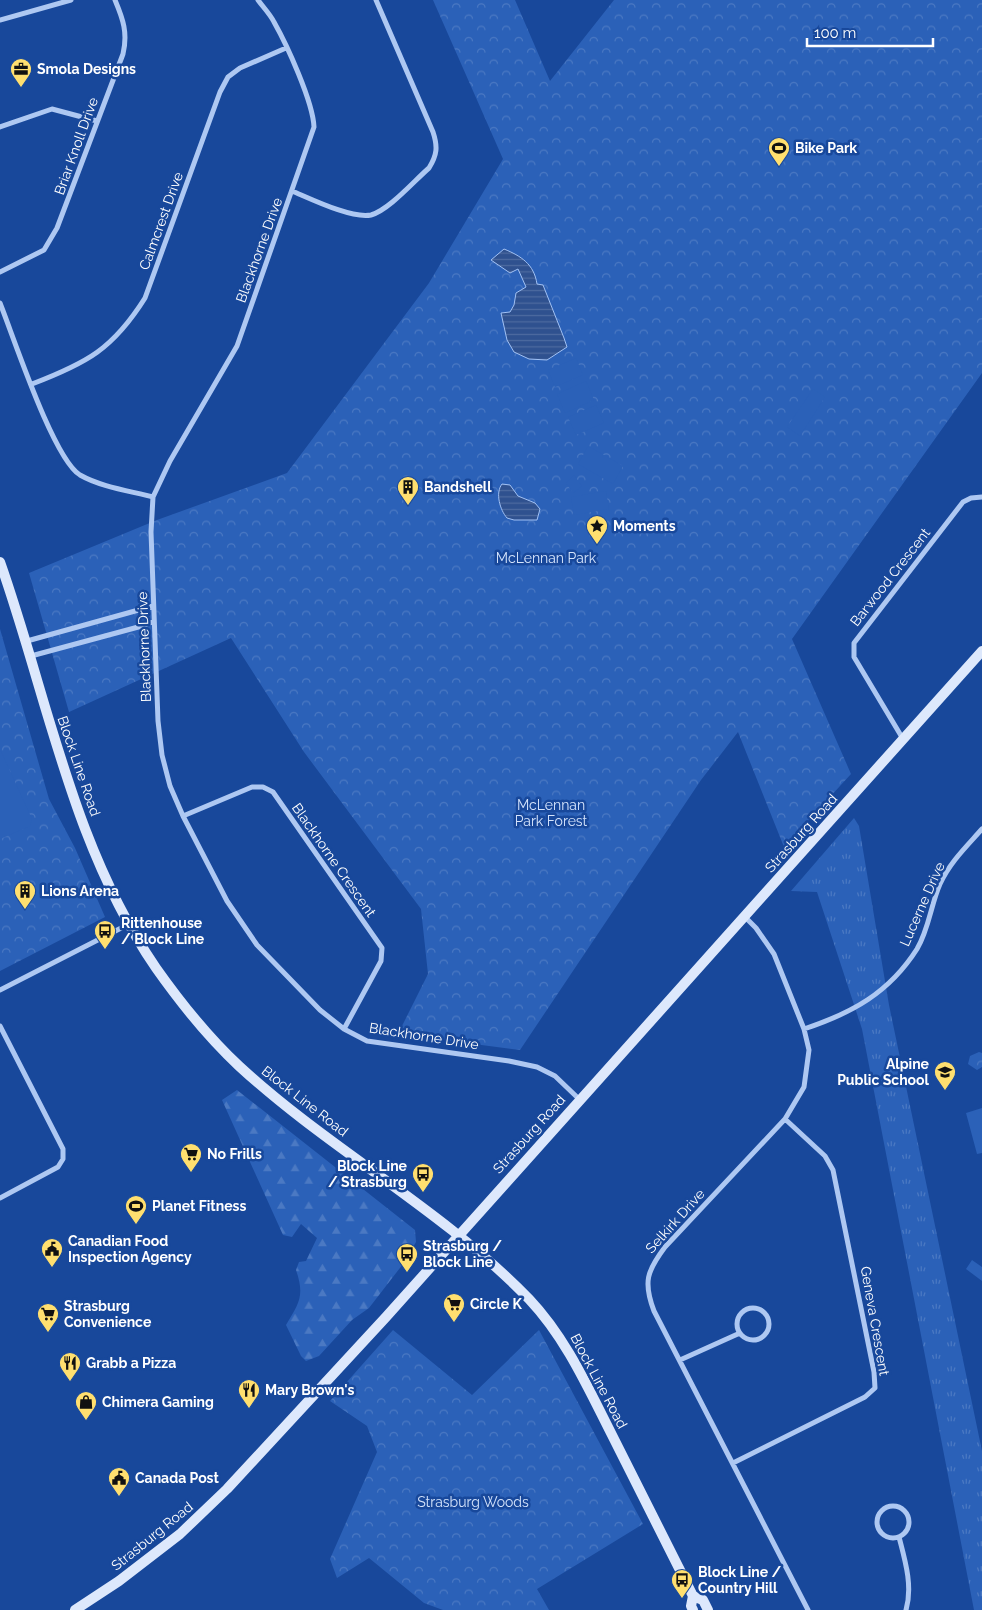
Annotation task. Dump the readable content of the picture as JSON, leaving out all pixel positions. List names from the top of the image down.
{
  "streets": {
    "street": [
      "Briar Knoll Drive",
      "Calmcrest Drive",
      "Blackhorne Drive",
      "Barwood Crescent",
      "Block Line Road",
      "Strasburg Road",
      "Blackhorne Crescent",
      "Lucerne Drive",
      "Selkirk Drive",
      "Geneva Crescent"
    ]
  },
  "crossings": [
    ["Calmcrest Drive", "Blackhorne Drive"],
    ["Blackhorne Drive", "Strasburg Road"],
    ["Blackhorne Drive", "Blackhorne Crescent"],
    ["Barwood Crescent", "Strasburg Road"],
    ["Block Line Road", "Strasburg Road"],
    ["Strasburg Road", "Selkirk Drive"],
    ["Lucerne Drive", "Selkirk Drive"],
    ["Selkirk Drive", "Geneva Crescent"]
  ],
  "parks": ["McLennan Park", "McLennan Park Forest", "Strasburg Woods"],
  "places": {
    "office": ["Smola Designs"],
    "sports": ["Bike Park", "Planet Fitness"],
    "building": ["Bandshell", "Lions Arena"],
    "place": ["Moments"],
    "bus stop": [
      "Rittenhouse / Block Line",
      "Block Line / Strasburg",
      "Strasburg / Block Line",
      "Block Line / Country Hill"
    ],
    "school or university": ["Alpine Public School"],
    "supermarket": ["No Frills", "Circle K", "Strasburg Convenience"],
    "public building": ["Canadian Food Inspection Agency", "Canada Post"],
    "restaurant": ["Grabb a Pizza", "Mary Brown's"],
    "shop": ["Chimera Gaming"]
  },
  "scale_bar": "100 m"
}
